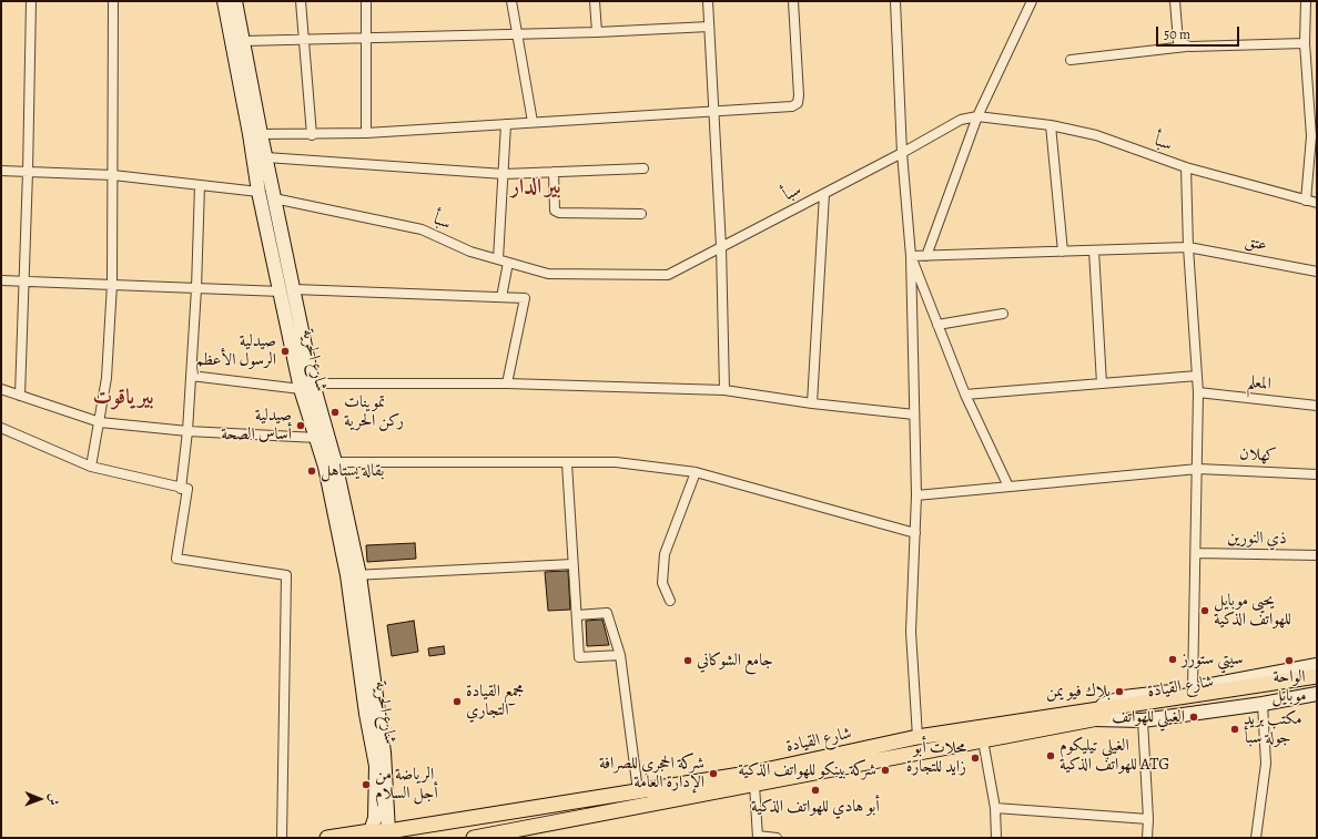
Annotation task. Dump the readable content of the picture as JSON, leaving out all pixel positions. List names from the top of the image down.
{
  "streets": {
    "main road": ["شارع القيادة"],
    "street": [
      "سبأ",
      "عتق",
      "شارع الحرية",
      "المعلم",
      "كهلان",
      "ذي النورين"
    ]
  },
  "crossings": [
    ["شارع الحرية", "شارع القيادة"]
  ],
  "districts": ["بير الدار", "بير ياقوت"],
  "places": [
    "صيدلية الرسول الأعظم",
    "تموينات ركن الحرية",
    "صيدلية أساس الصحة",
    "بقالة يستاهل",
    "يحيى موبايل للهواتف الذكية",
    "سيتي ستورز",
    "جامع الشوكاني",
    "الواحة موبايل",
    "بلاك فيو يمن",
    "مجمع القيادة التجاري",
    "الغيلي للهواتف",
    "مكتب بريد جولة سبأ",
    "الغيلي تيليكوم للهواتف الذكية ATG",
    "محلات أبو زايد للتجارة",
    "شركة بينكو للهواتف الذكية",
    "شركة الحجري للصرافة الإدارة العامة",
    "الرياضة من أجل السلام",
    "أبو هادي للهواتف الذكية"
  ],
  "scale_bar": "50 m",
  "north": "right"
}
